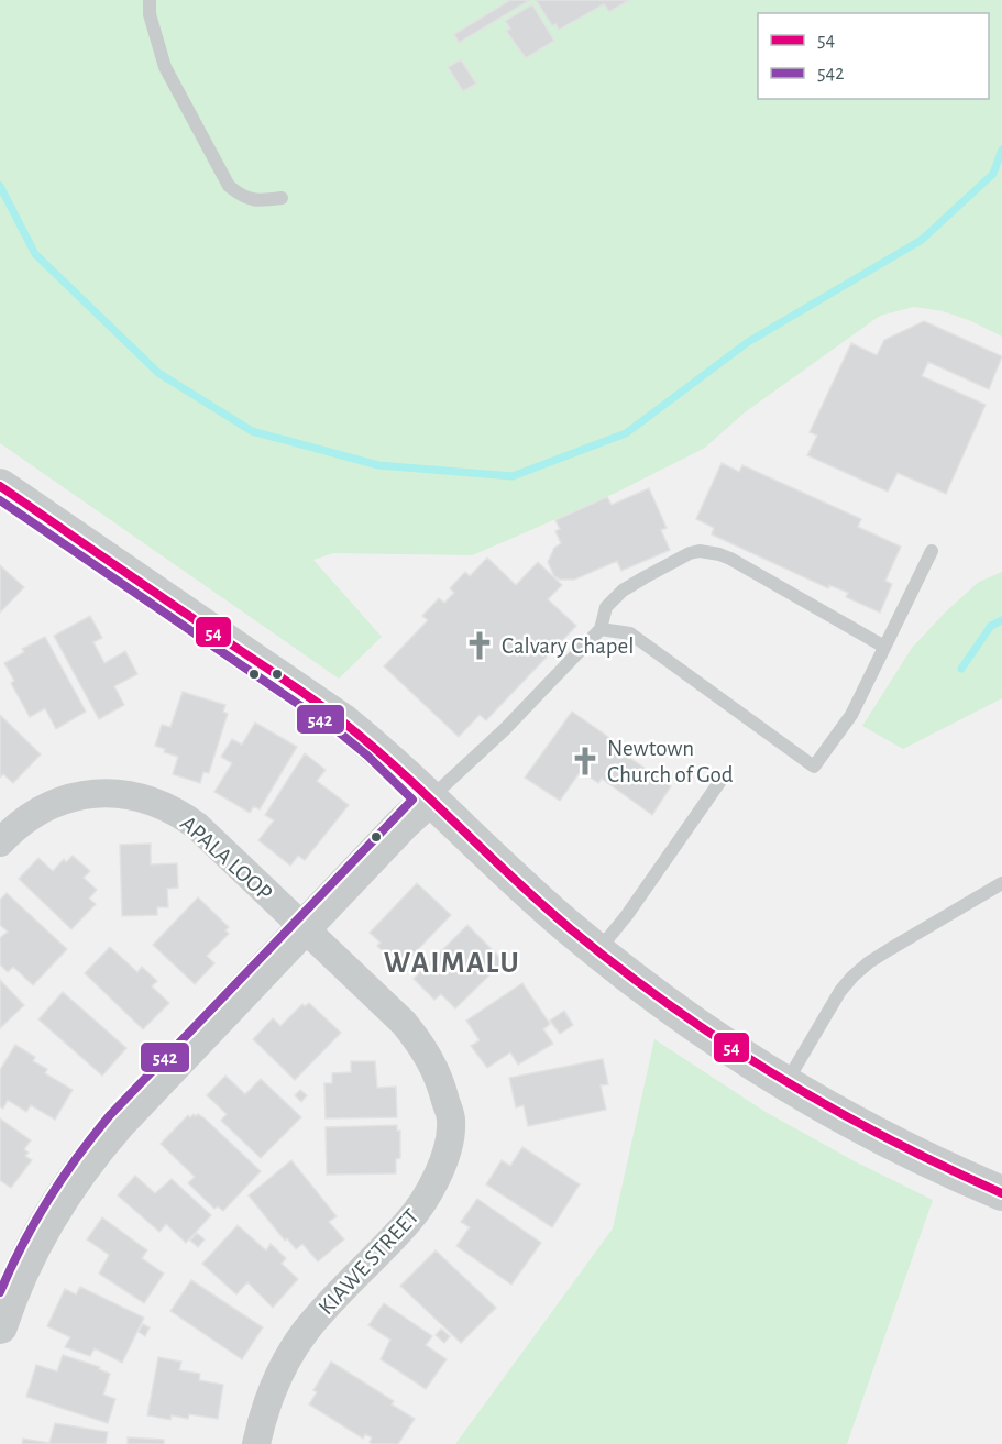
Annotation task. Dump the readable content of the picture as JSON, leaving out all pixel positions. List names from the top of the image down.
{
  "streets": {
    "street": ["APALA LOOP", "KIAWE STREET"]
  },
  "crossings": [
    ["APALA LOOP", "KIAWE STREET"]
  ],
  "districts": ["WAIMALU"],
  "places": {
    "church": ["Calvary Chapel", "Newtown Church of God"]
  },
  "lines": ["transit line 54", "transit line 542"],
  "legend": ["54", "542"]
}
